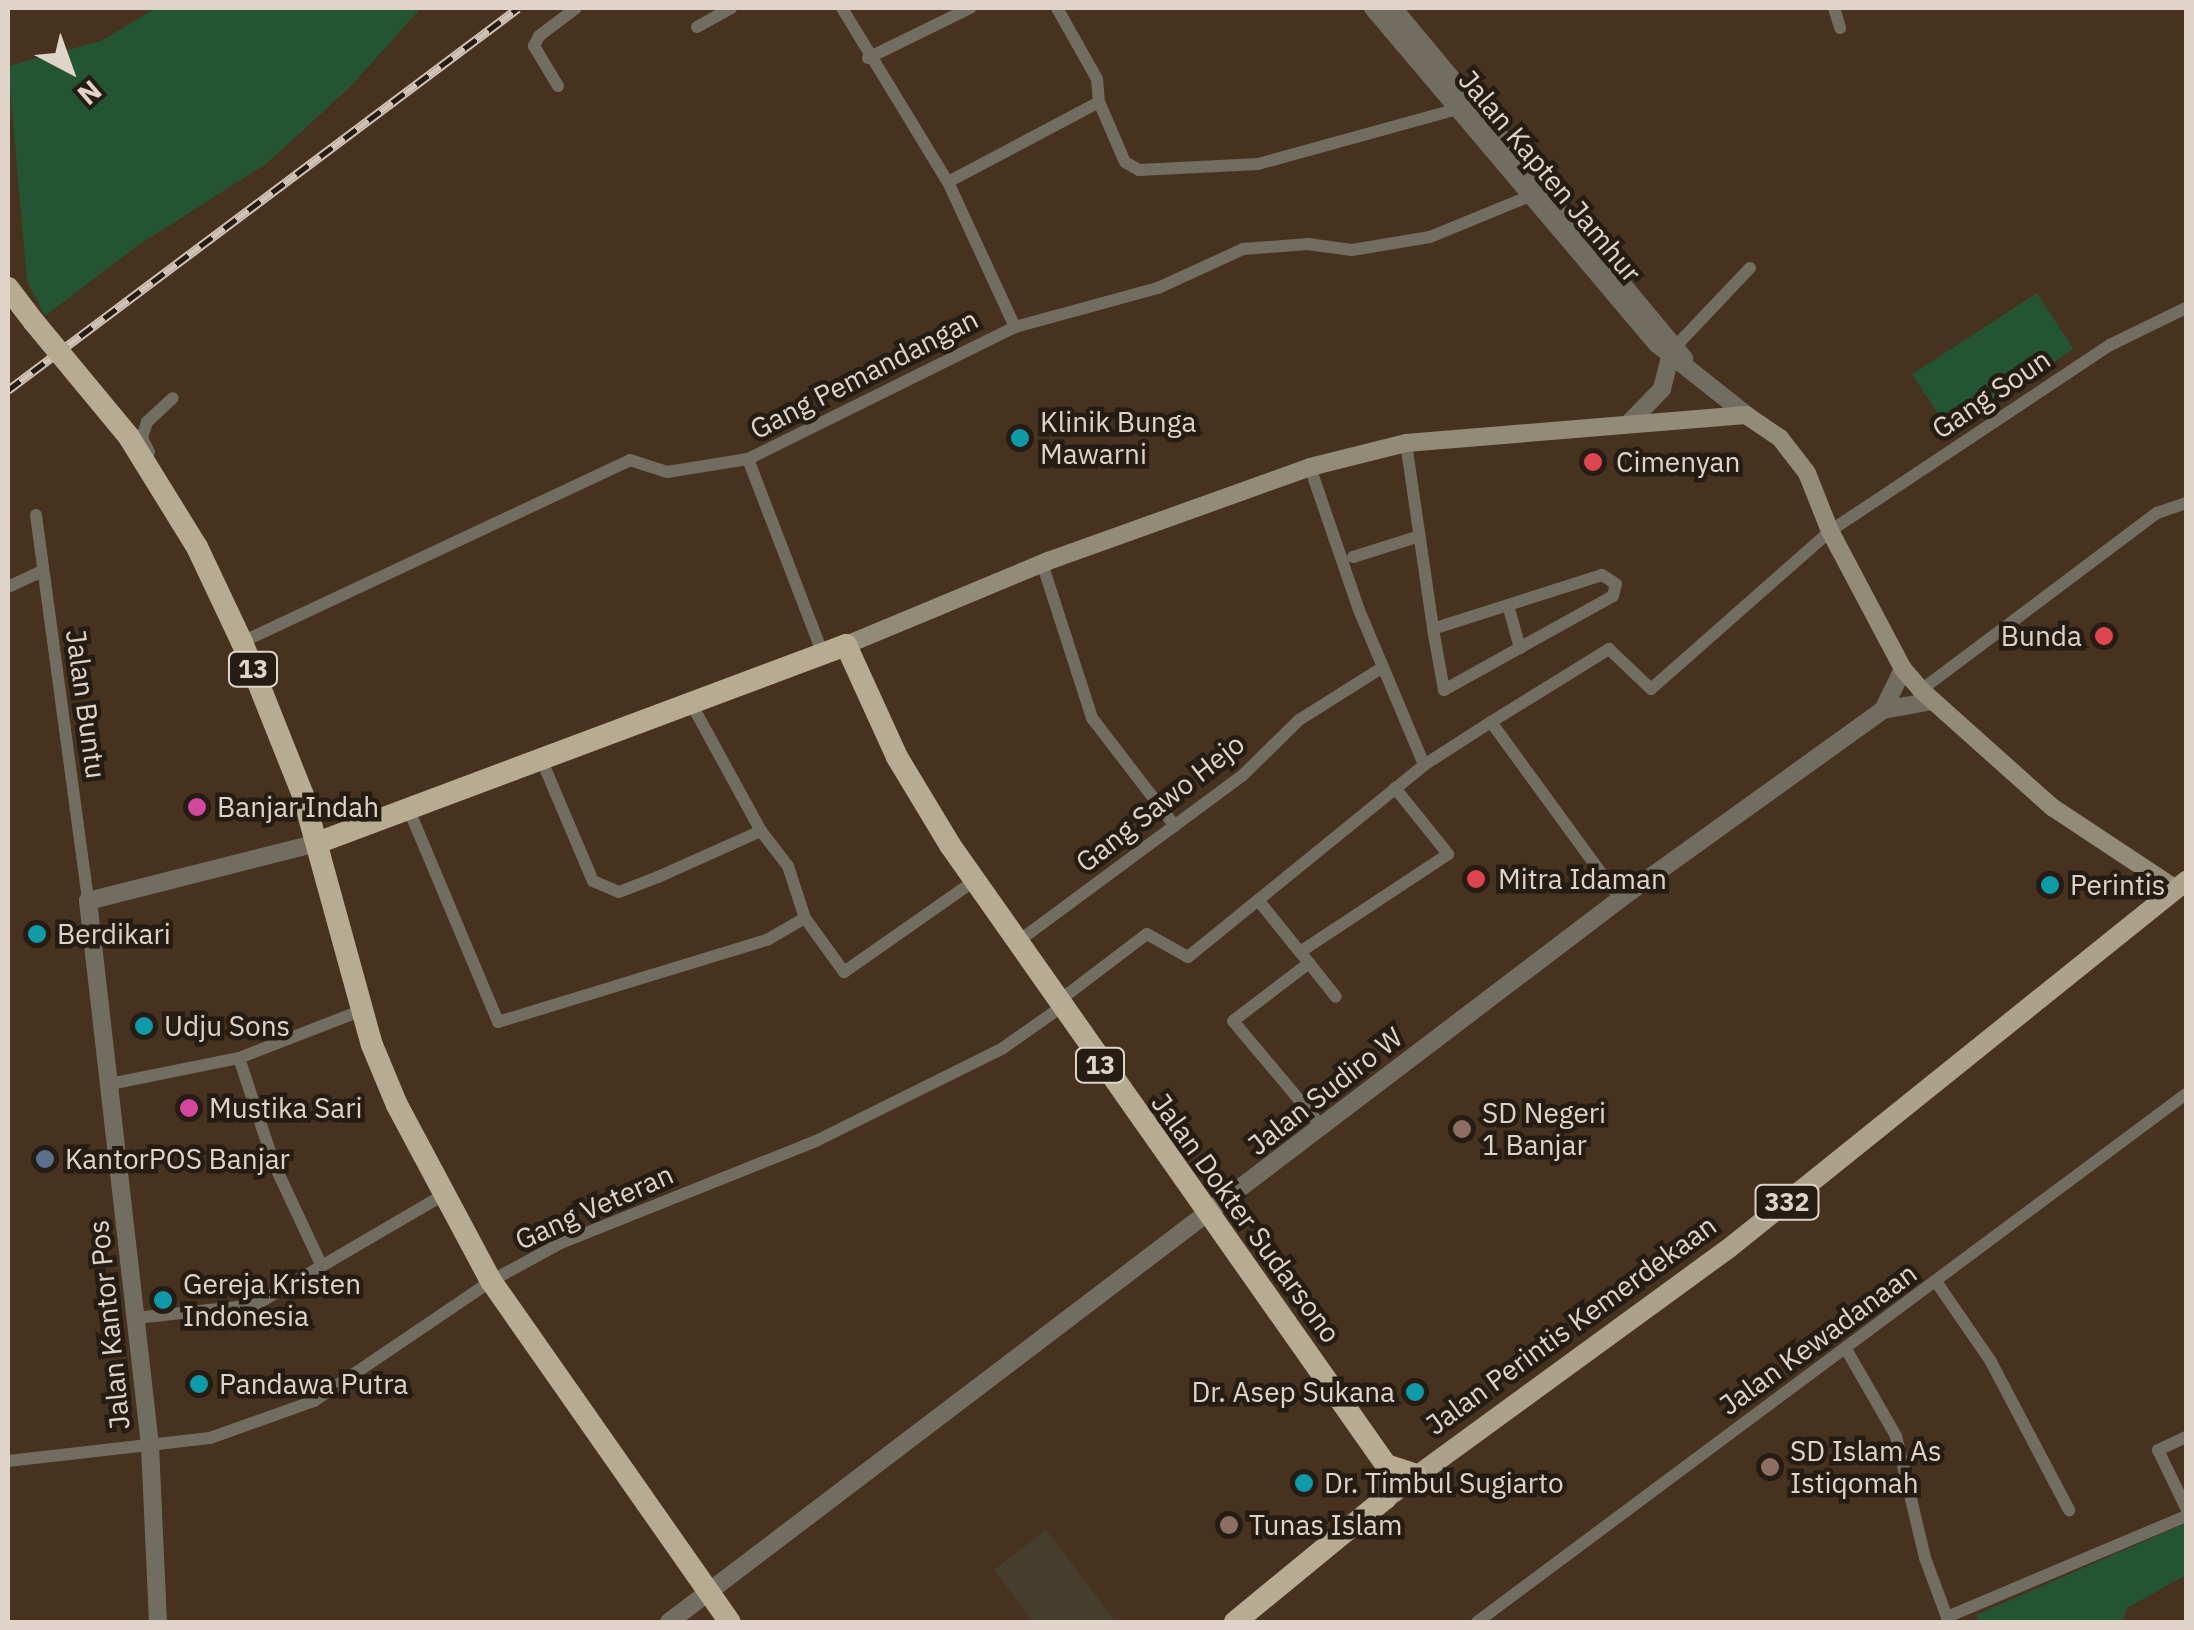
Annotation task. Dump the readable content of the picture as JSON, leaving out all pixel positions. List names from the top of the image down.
{
  "streets": {
    "highway": ["13", "Jalan Dokter Sudarsono", "Jalan Perintis Kemerdekaan"],
    "main road": ["Jalan Kapten Jamhur", "332"],
    "street": [
      "Gang Pemandangan",
      "Gang Soun",
      "Jalan Buntu",
      "Gang Sawo Hejo",
      "Jalan Sudiro W",
      "Gang Veteran",
      "Jalan Kantor Pos",
      "Jalan Kewadanaan"
    ]
  },
  "crossings": [
    ["Jalan Kapten Jamhur", "Gang Pemandangan"],
    ["Jalan Kapten Jamhur", "Gang Soun"],
    ["Jalan Kapten Jamhur", "Jalan Perintis Kemerdekaan"],
    ["Gang Pemandangan", "13"],
    ["13", "Jalan Sudiro W"],
    ["13", "Gang Veteran"],
    ["Jalan Buntu", "Jalan Kantor Pos"],
    ["Gang Sawo Hejo", "Jalan Dokter Sudarsono"],
    ["Jalan Sudiro W", "Jalan Dokter Sudarsono"],
    ["Gang Veteran", "Jalan Dokter Sudarsono"],
    ["Gang Veteran", "Jalan Kantor Pos"]
  ],
  "places": [
    "Klinik Bunga Mawarni",
    "Cimenyan",
    "Bunda",
    "Banjar Indah",
    "Mitra Idaman",
    "Perintis",
    "Berdikari",
    "Udju Sons",
    "Mustika Sari",
    "SD Negeri 1 Banjar",
    "KantorPOS Banjar",
    "Gereja Kristen Indonesia",
    "Pandawa Putra",
    "Dr. Asep Sukana",
    "SD Islam As Istiqomah",
    "Dr. Timbul Sugiarto",
    "Tunas Islam"
  ],
  "north": "bottom right"
}
